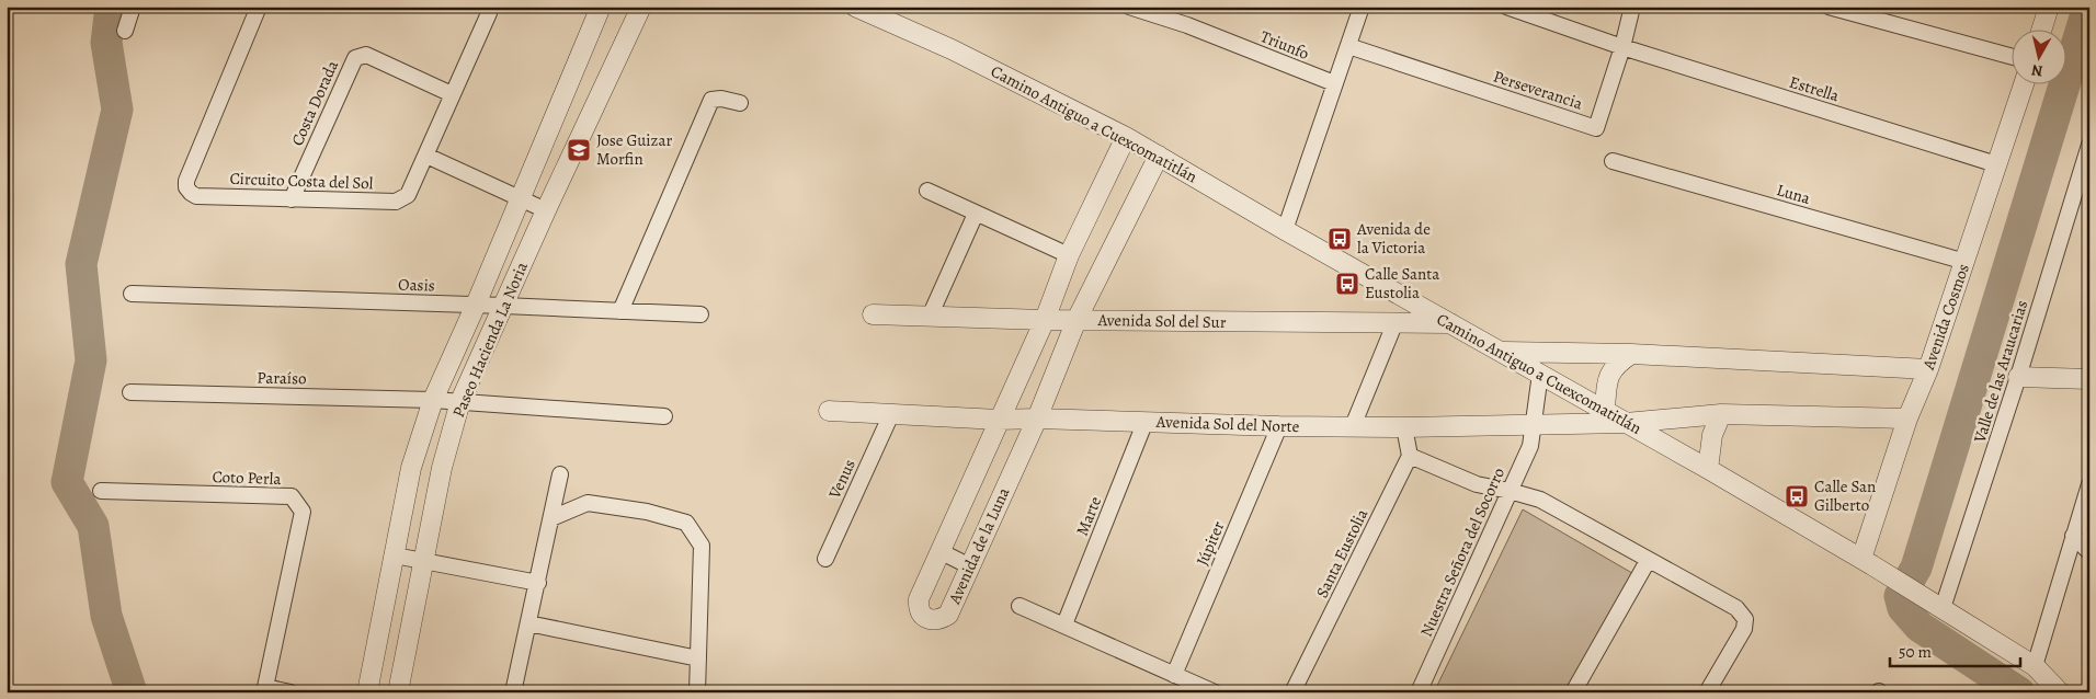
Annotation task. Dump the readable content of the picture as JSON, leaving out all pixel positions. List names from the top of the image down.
{
  "streets": {
    "street": [
      "Triunfo",
      "Estrella",
      "Perseverancia",
      "Costa Dorada",
      "Camino Antiguo a Cuexcomatitlán",
      "Circuito Costa del Sol",
      "Luna",
      "Oasis",
      "Avenida Cosmos",
      "Avenida Sol del Sur",
      "Paseo Hacienda La Noria",
      "Valle de las Araucarias",
      "Paraíso",
      "Avenida Sol del Norte",
      "Coto Perla",
      "Venus",
      "Marte",
      "Júpiter",
      "Avenida de la Luna",
      "Nuestra Señora del Socorro",
      "Santa Eustolia"
    ]
  },
  "crossings": [
    ["Estrella", "Perseverancia"],
    ["Estrella", "Avenida Cosmos"],
    ["Costa Dorada", "Circuito Costa del Sol"],
    ["Camino Antiguo a Cuexcomatitlán", "Avenida Cosmos"],
    ["Camino Antiguo a Cuexcomatitlán", "Avenida Sol del Sur"],
    ["Camino Antiguo a Cuexcomatitlán", "Valle de las Araucarias"],
    ["Camino Antiguo a Cuexcomatitlán", "Avenida Sol del Norte"],
    ["Camino Antiguo a Cuexcomatitlán", "Avenida de la Luna"],
    ["Camino Antiguo a Cuexcomatitlán", "Nuestra Señora del Socorro"],
    ["Luna", "Avenida Cosmos"],
    ["Oasis", "Paseo Hacienda La Noria"],
    ["Avenida Cosmos", "Avenida Sol del Norte"],
    ["Avenida Sol del Sur", "Avenida de la Luna"],
    ["Paseo Hacienda La Noria", "Paraíso"],
    ["Avenida Sol del Norte", "Venus"],
    ["Avenida Sol del Norte", "Marte"],
    ["Avenida Sol del Norte", "Júpiter"],
    ["Avenida Sol del Norte", "Avenida de la Luna"],
    ["Avenida Sol del Norte", "Nuestra Señora del Socorro"]
  ],
  "places": {
    "school or university": ["Jose Guizar Morfin"],
    "bus stop": ["Avenida de la Victoria", "Calle Santa Eustolia", "Calle San Gilberto"]
  },
  "scale_bar": "50 m",
  "north": "bottom"
}
